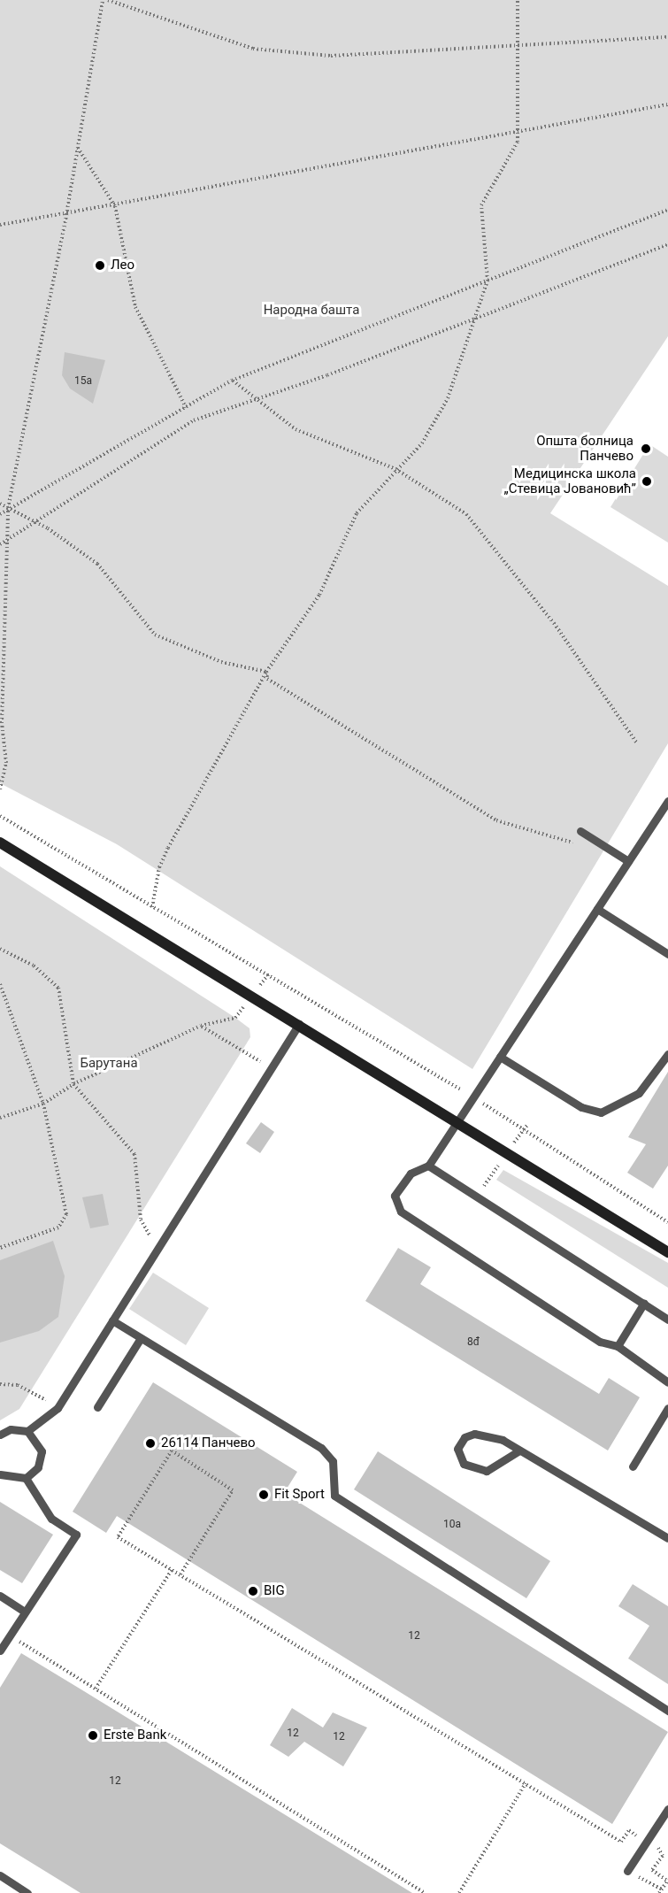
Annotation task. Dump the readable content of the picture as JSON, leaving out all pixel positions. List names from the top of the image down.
{
  "parks": ["Народна башта", "Барутана"],
  "places": [
    "Лео",
    "Општа болница Панчево",
    "Медицинска школа „Стевица Јовановић”",
    "26114 Панчево",
    "Fit Sport",
    "BIG",
    "Erste Bank"
  ],
  "house_numbers": [
    "15a",
    "8đ",
    "10a",
    "12",
    "12",
    "12",
    "12"
  ]
}
